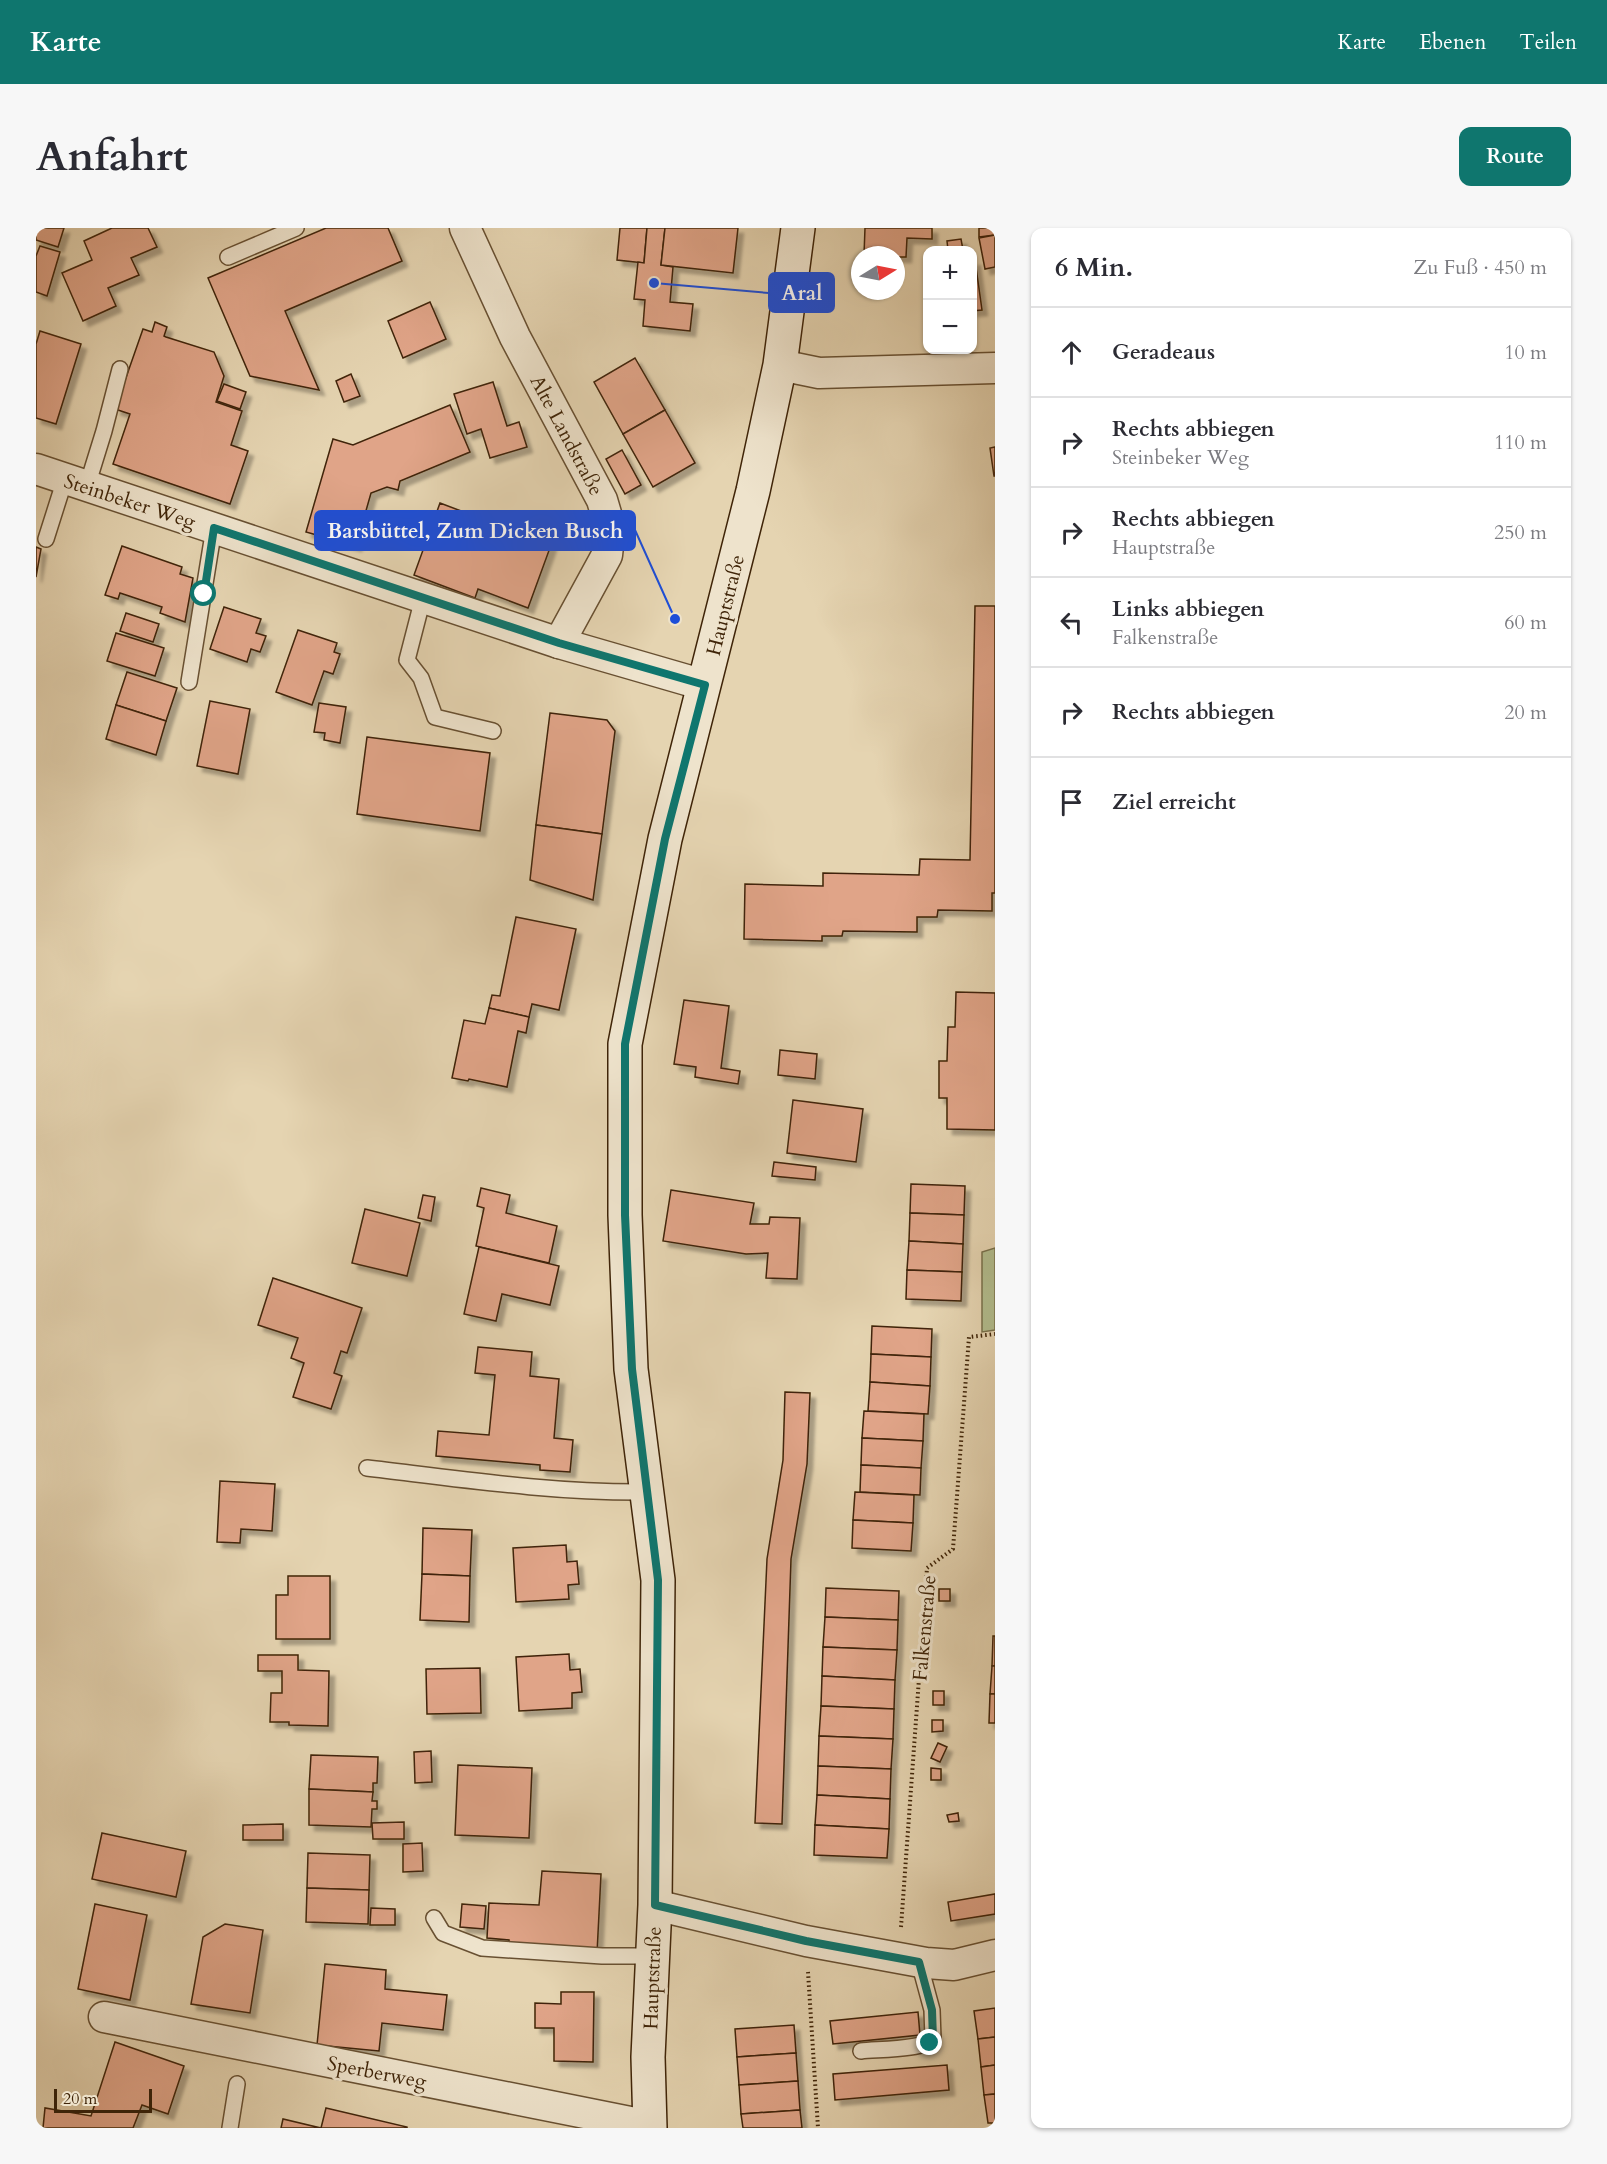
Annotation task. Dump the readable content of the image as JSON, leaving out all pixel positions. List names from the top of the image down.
{
  "streets": {
    "street": [
      "Alte Landstraße",
      "Steinbeker Weg",
      "Hauptstraße",
      "Sperberweg"
    ],
    "path": ["Falkenstraße"]
  },
  "crossings": [
    ["Alte Landstraße", "Steinbeker Weg"],
    ["Steinbeker Weg", "Hauptstraße"],
    ["Hauptstraße", "Sperberweg"]
  ],
  "places": ["Aral", "Barsbüttel, Zum Dicken Busch"],
  "scale_bar": "20 m",
  "north": "right",
  "page": {
    "header": "Karte",
    "nav": ["Karte", "Ebenen", "Teilen"],
    "buttons": "Route",
    "title": "Anfahrt",
    "heading": ["6 Min.", "Zu Fuß · 450 m"],
    "map_buttons": ["+", "−"],
    "list": [
      ["Geradeaus", "10 m"],
      ["Rechts abbiegen", "Steinbeker Weg", "110 m"],
      ["Rechts abbiegen", "Hauptstraße", "250 m"],
      ["Links abbiegen", "Falkenstraße", "60 m"],
      ["Rechts abbiegen", "20 m"],
      "Ziel erreicht"
    ],
    "scale": "20 m"
  }
}
